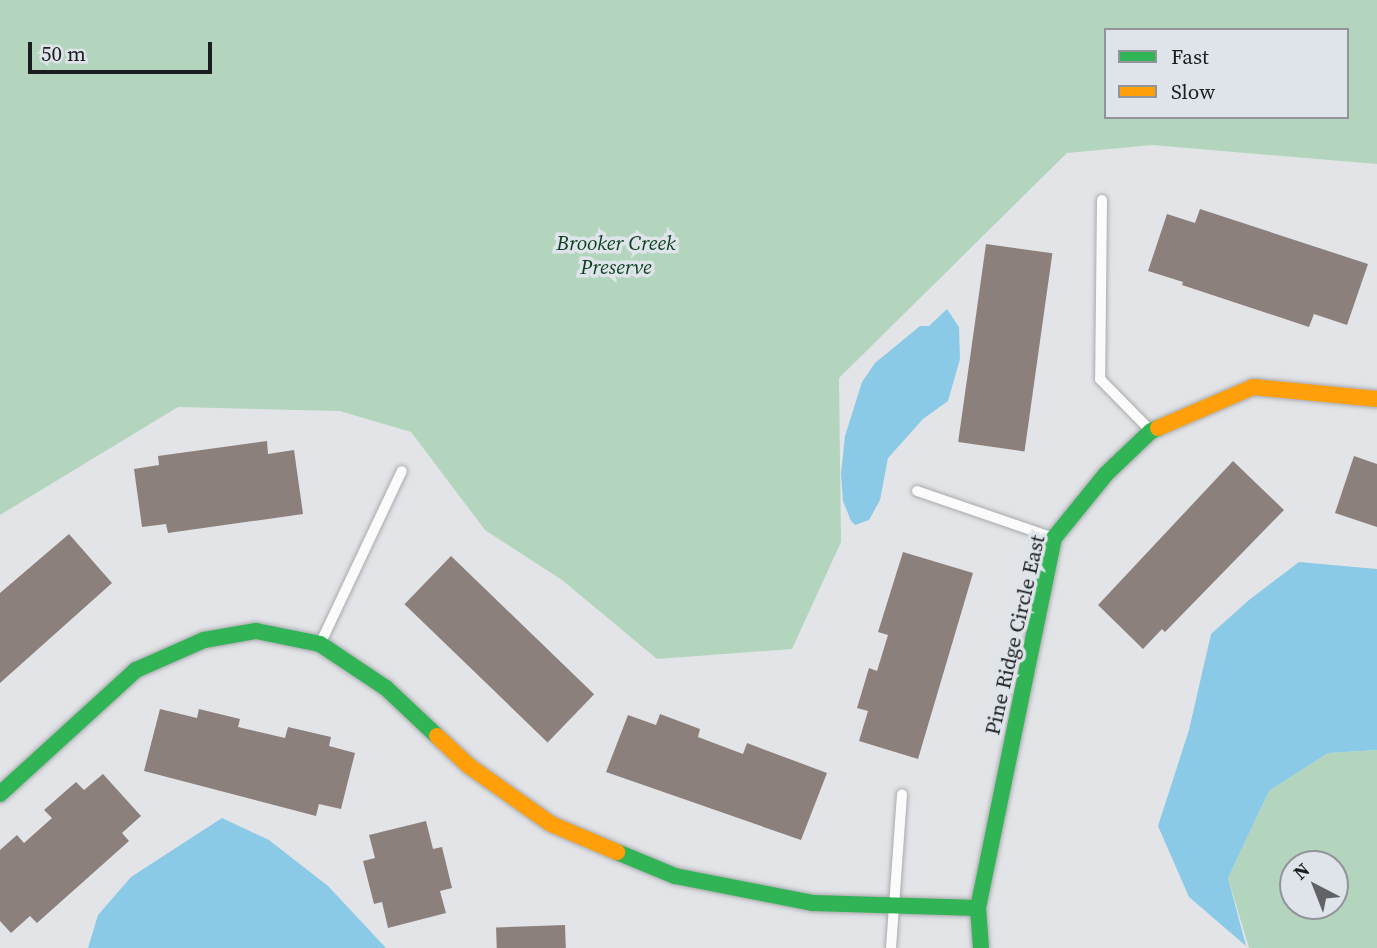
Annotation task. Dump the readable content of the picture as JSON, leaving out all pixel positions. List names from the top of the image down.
{
  "streets": {
    "street": ["Pine Ridge Circle East"]
  },
  "parks": ["Brooker Creek Preserve"],
  "legend": ["Fast", "Slow"],
  "scale_bar": "50 m",
  "north": "top left"
}
